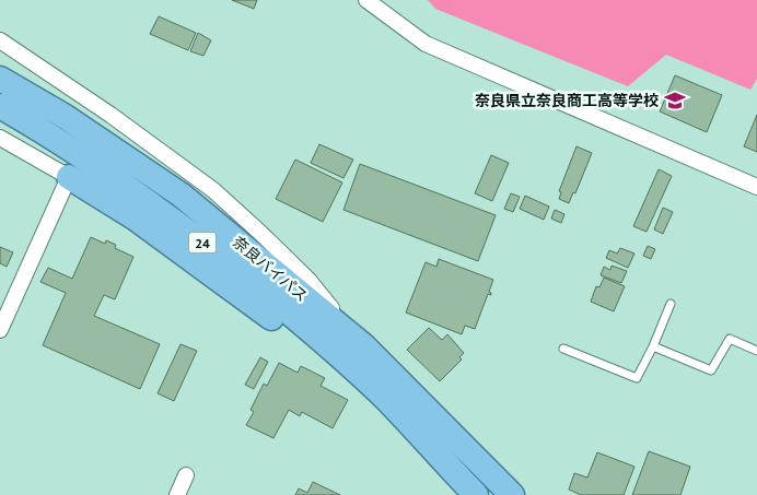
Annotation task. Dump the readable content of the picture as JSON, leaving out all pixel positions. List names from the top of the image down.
{
  "streets": {
    "highway": ["24", "奈良バイパス"]
  },
  "places": {
    "school or university": ["奈良県立奈良商工高等学校"]
  }
}
